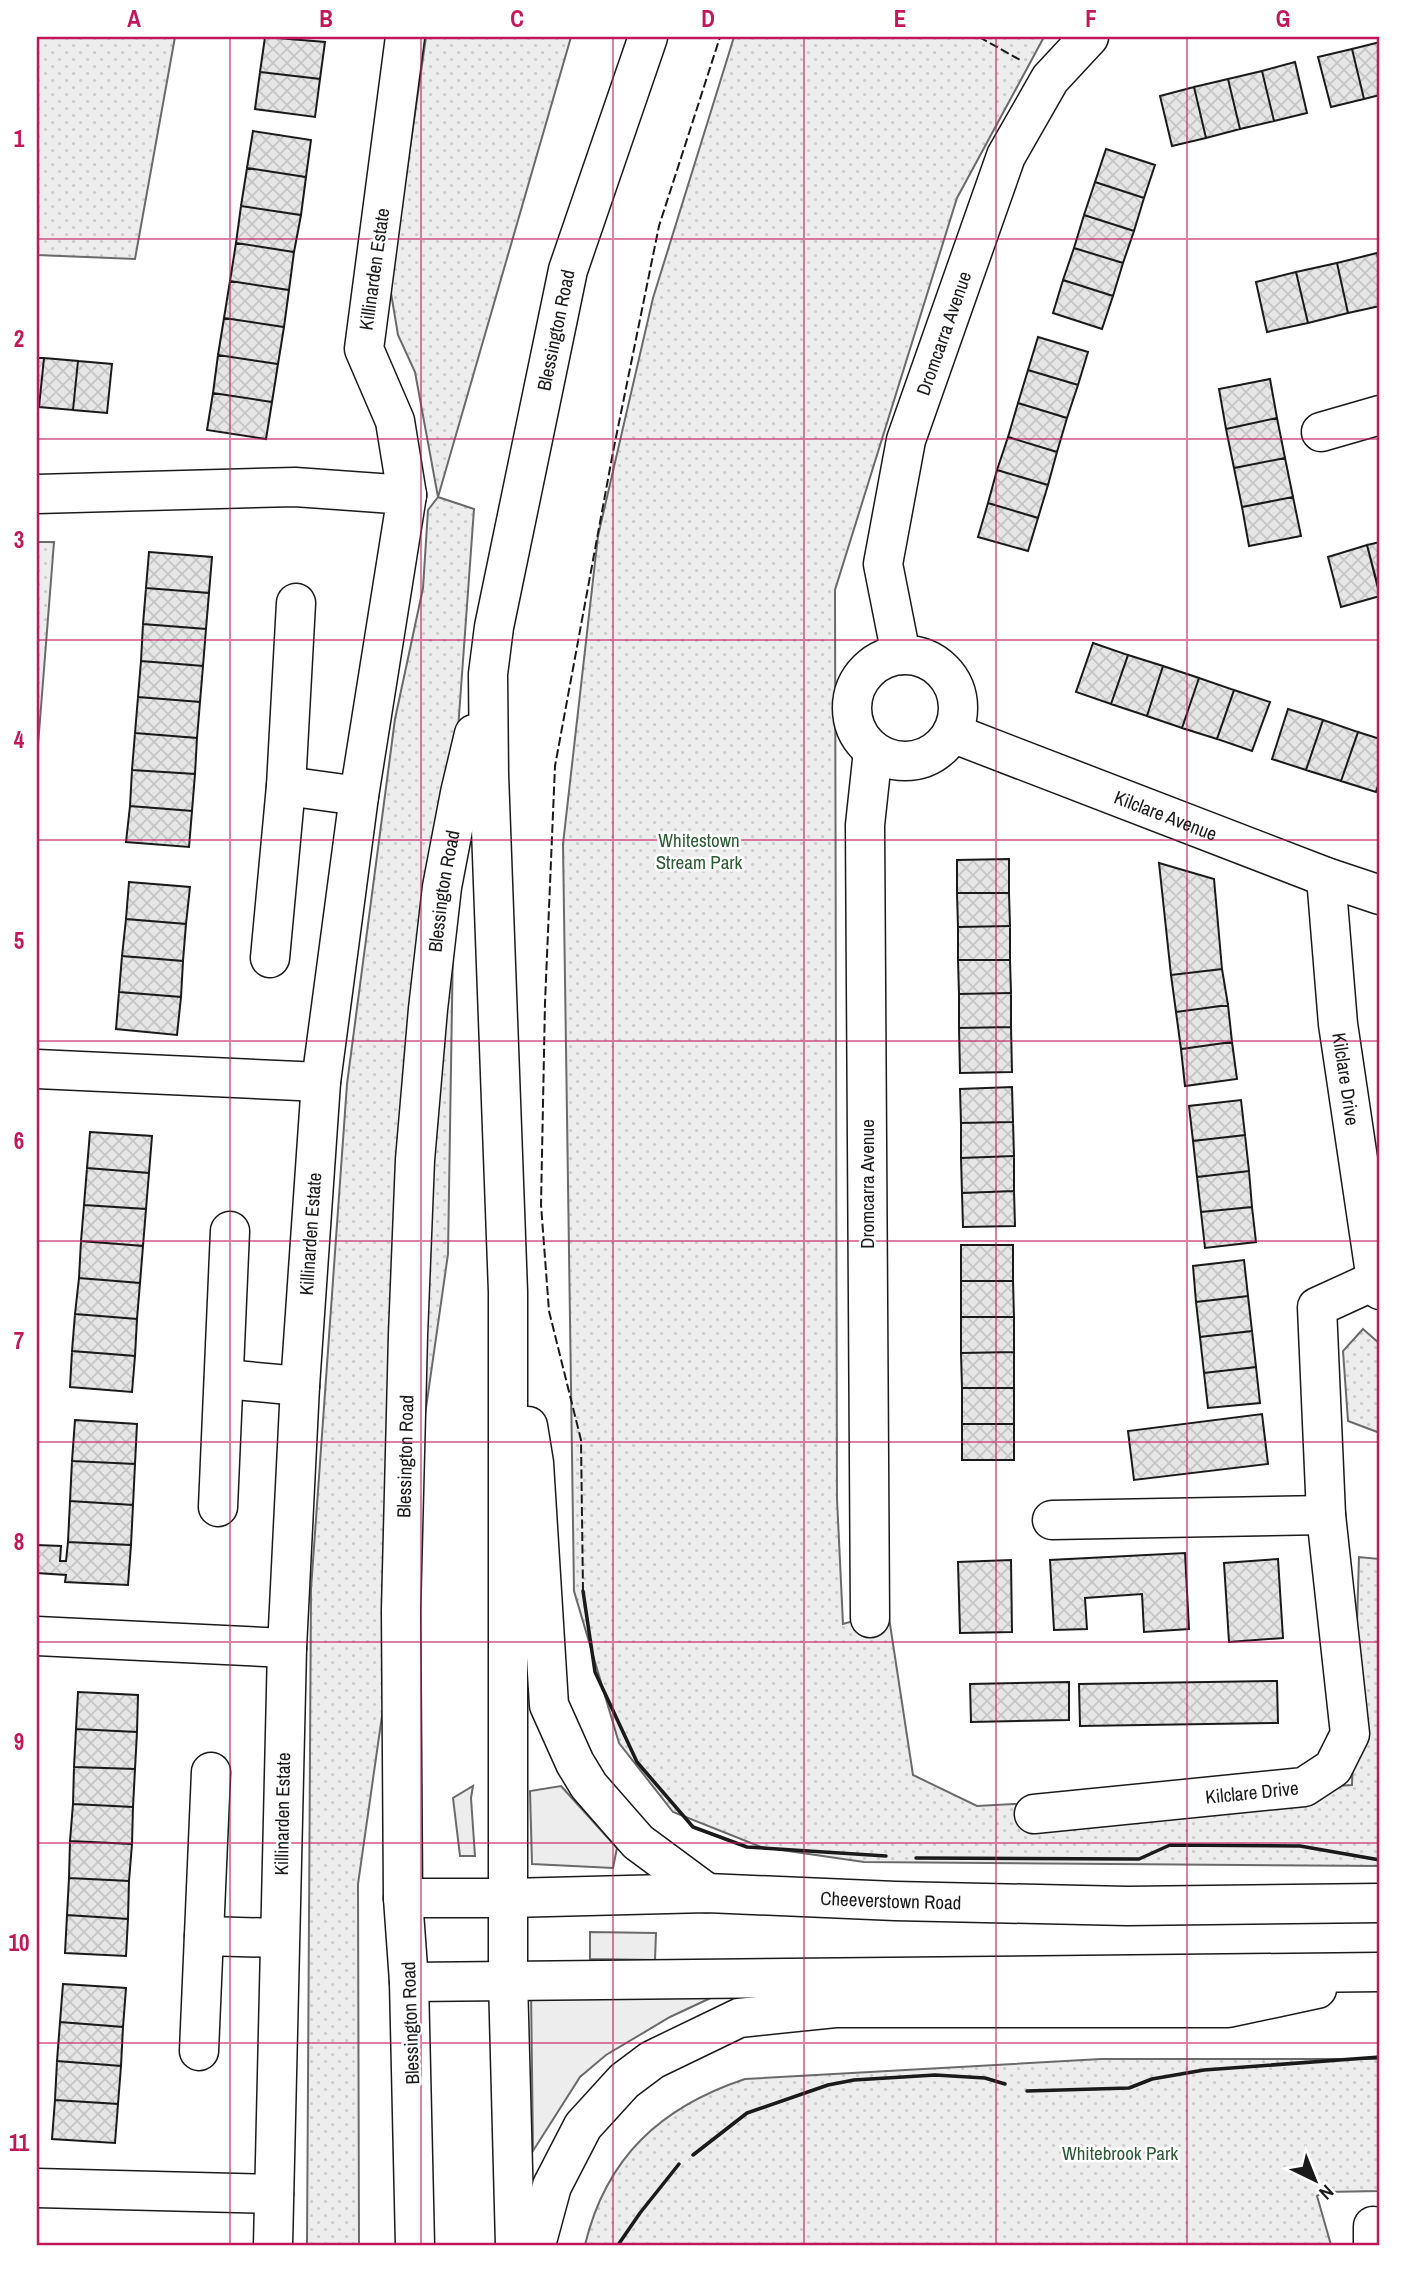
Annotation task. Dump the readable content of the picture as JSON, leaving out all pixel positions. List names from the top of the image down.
{
  "streets": {
    "street": [
      "Killinarden Estate",
      "Blessington Road",
      "Dromcarra Avenue",
      "Kilclare Avenue",
      "Kilclare Drive",
      "Cheeverstown Road"
    ]
  },
  "crossings": [
    ["Blessington Road", "Cheeverstown Road"],
    ["Dromcarra Avenue", "Kilclare Avenue"],
    ["Kilclare Avenue", "Kilclare Drive"]
  ],
  "parks": ["Whitestown Stream Park", "Whitebrook Park"],
  "north": "bottom right",
  "grid": {
    "columns": [
      "A",
      "B",
      "C",
      "D",
      "E",
      "F",
      "G"
    ],
    "rows": [
      "1",
      "2",
      "3",
      "4",
      "5",
      "6",
      "7",
      "8",
      "9",
      "10",
      "11"
    ]
  }
}
